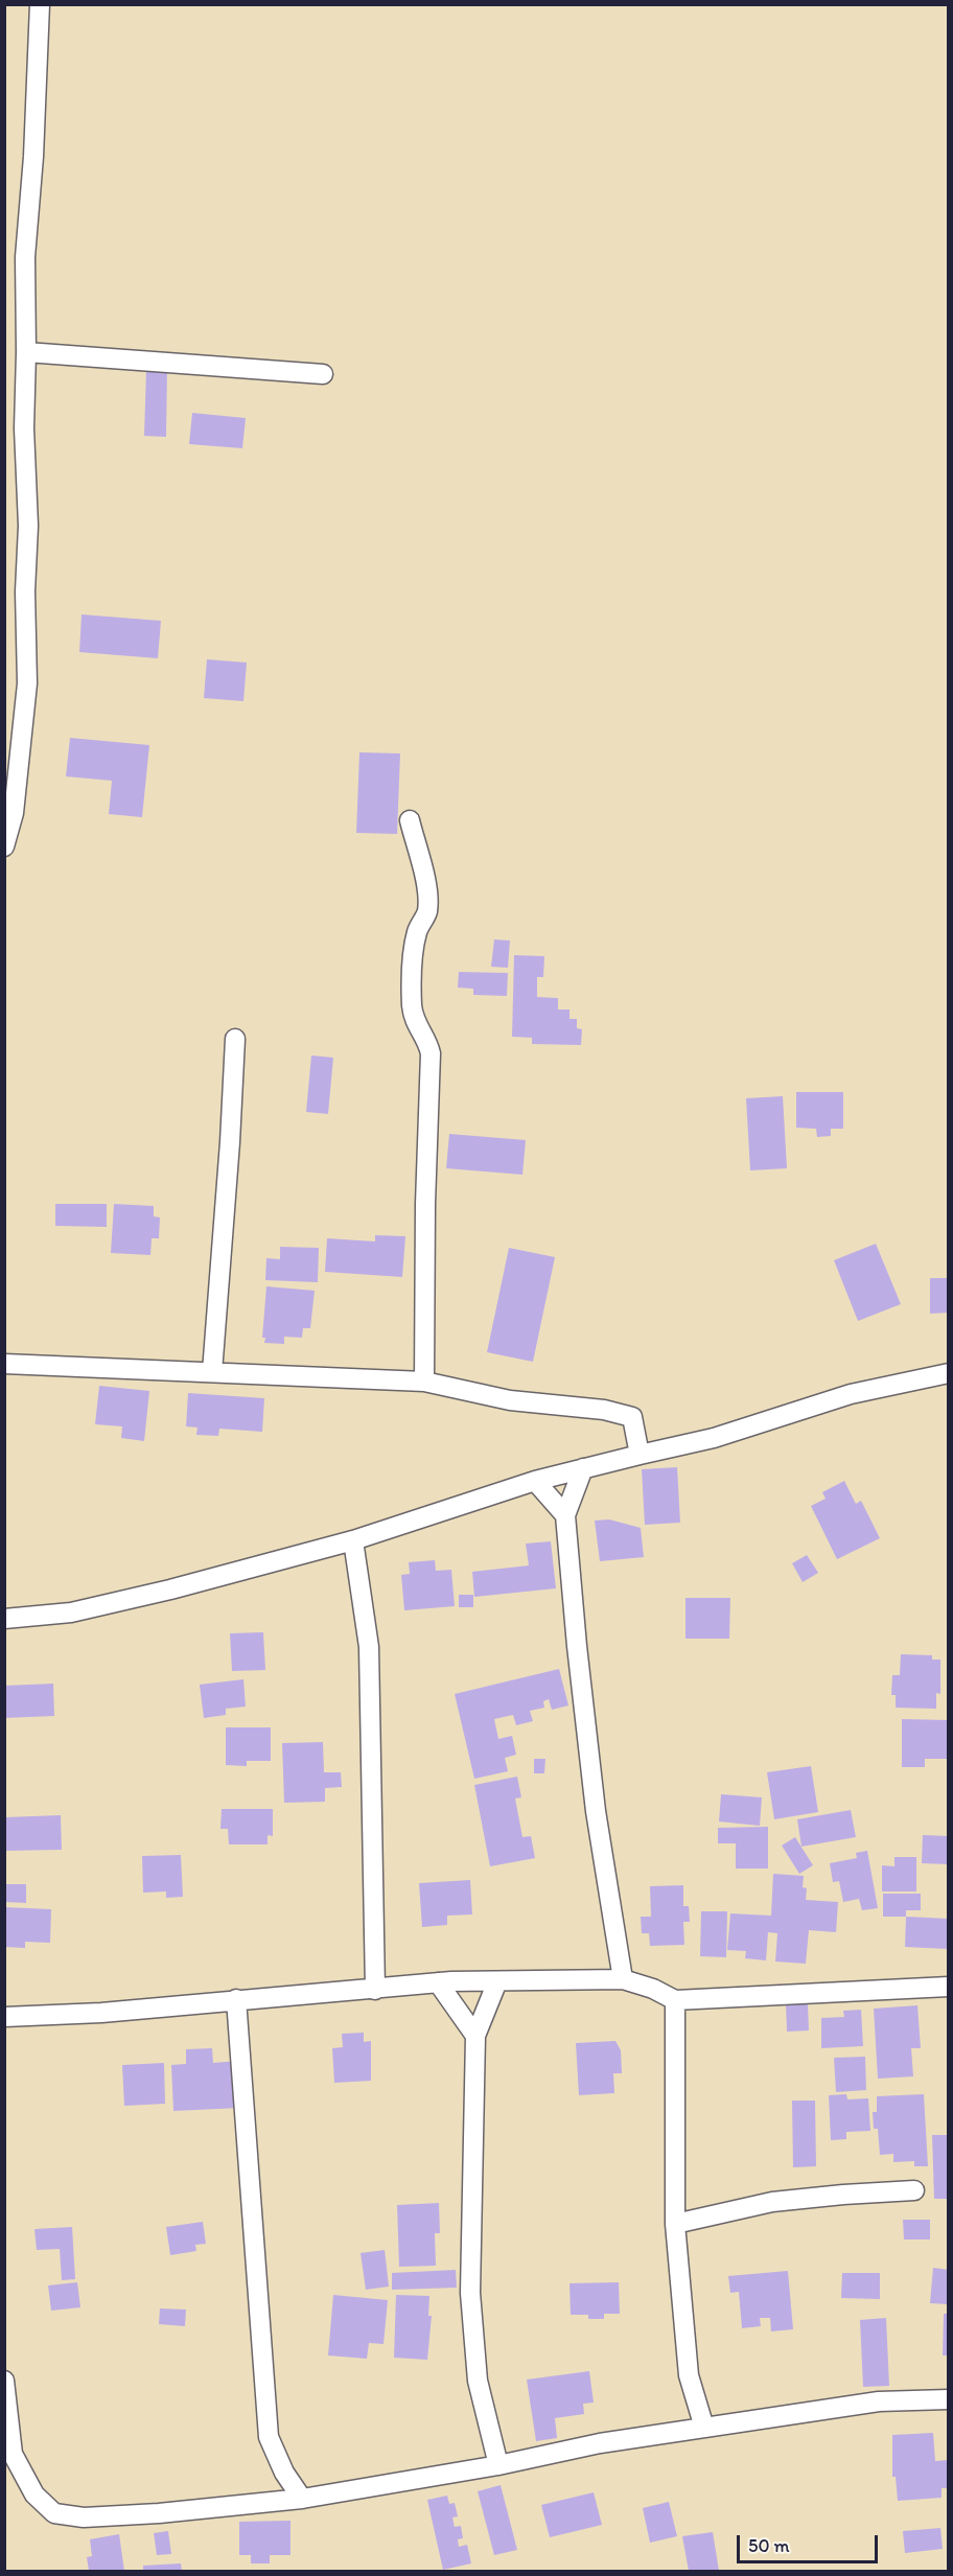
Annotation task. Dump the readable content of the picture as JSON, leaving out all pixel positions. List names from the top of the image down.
{
  "scale_bar": "50 m"
}
